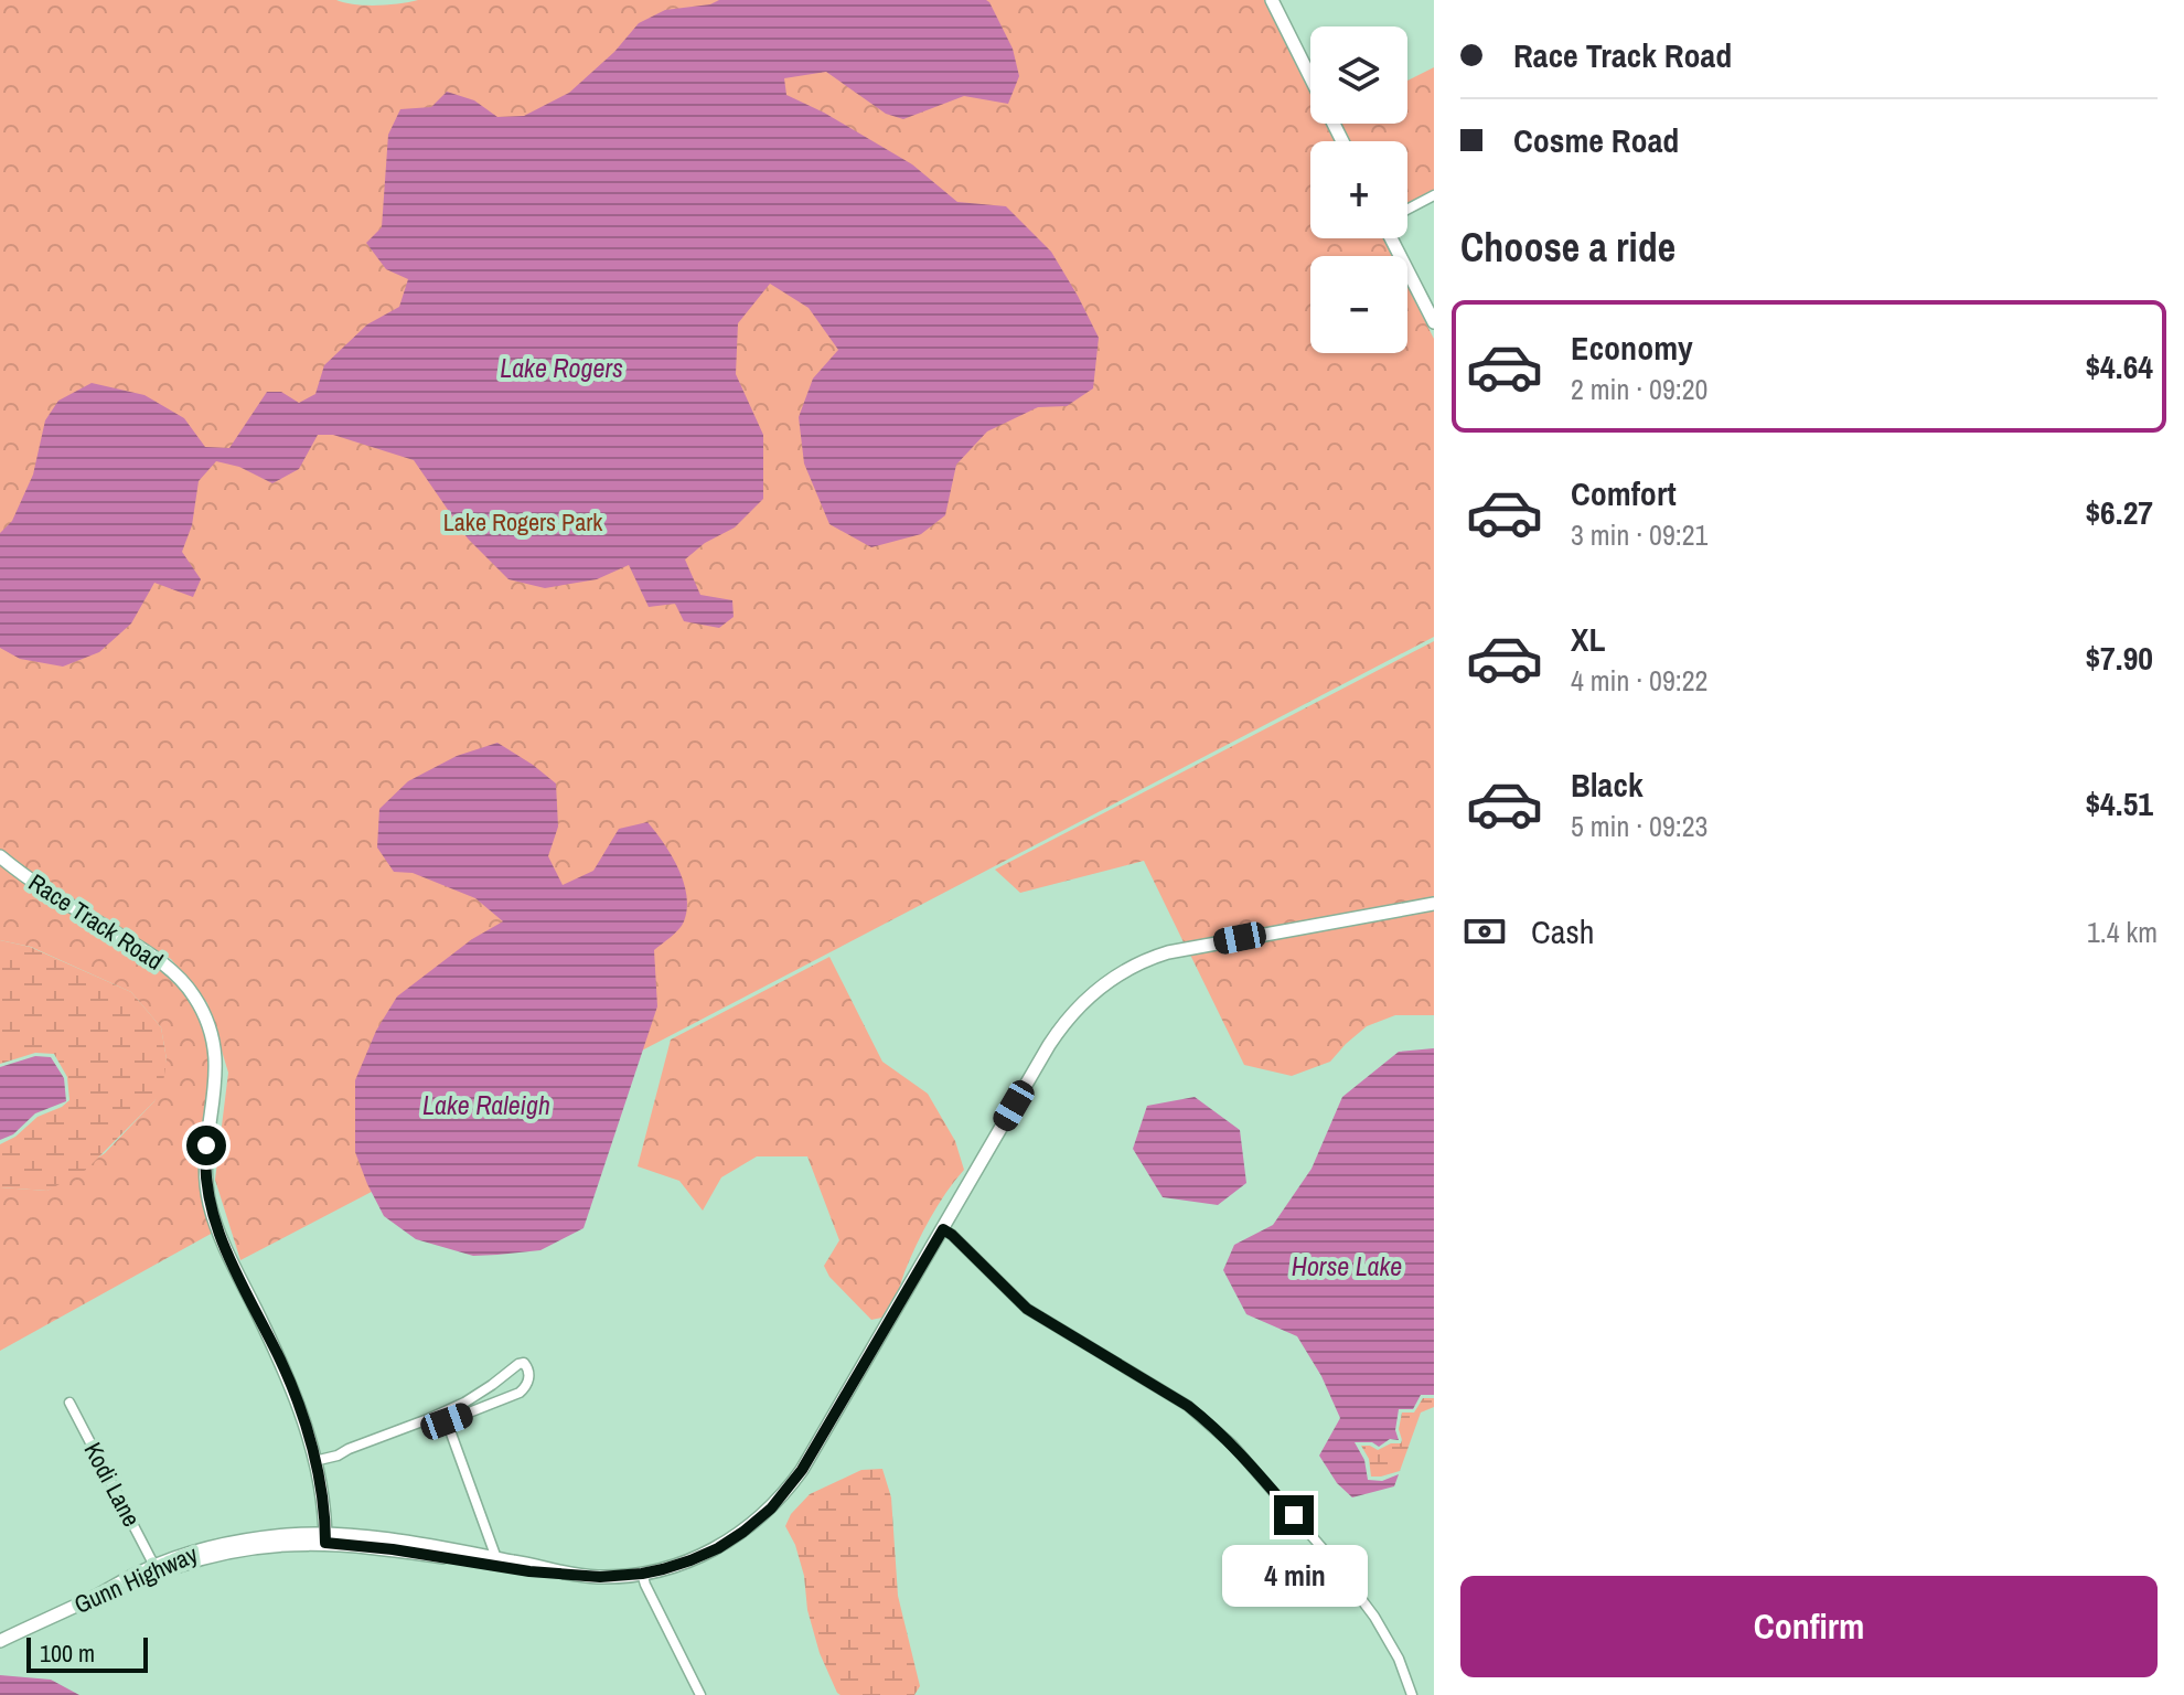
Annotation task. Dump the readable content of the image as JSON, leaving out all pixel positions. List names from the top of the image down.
{
  "streets": {
    "main road": ["Race Track Road", "Gunn Highway"],
    "street": ["Kodi Lane"]
  },
  "crossings": [
    ["Race Track Road", "Gunn Highway"],
    ["Kodi Lane", "Gunn Highway"]
  ],
  "water": ["Lake Rogers", "Lake Raleigh", "Horse Lake"],
  "parks": ["Lake Rogers Park"],
  "scale_bar": "100 m",
  "page": {
    "banner": ["Race Track Road", "Cosme Road"],
    "map_buttons": ["+", "−"],
    "heading": "Choose a ride",
    "list": [
      {
        "name": "Economy",
        "note": "2 min · 09:20",
        "value": "$4.64"
      },
      {
        "name": "Comfort",
        "note": "3 min · 09:21",
        "value": "$6.27"
      },
      {
        "name": "XL",
        "note": "4 min · 09:22",
        "value": "$7.90"
      },
      {
        "name": "Black",
        "note": "5 min · 09:23",
        "value": "$4.51"
      }
    ],
    "pay": ["Cash", "1.4 km"],
    "bubble": "4 min",
    "buttons": "Confirm",
    "scale": "100 m"
  }
}
